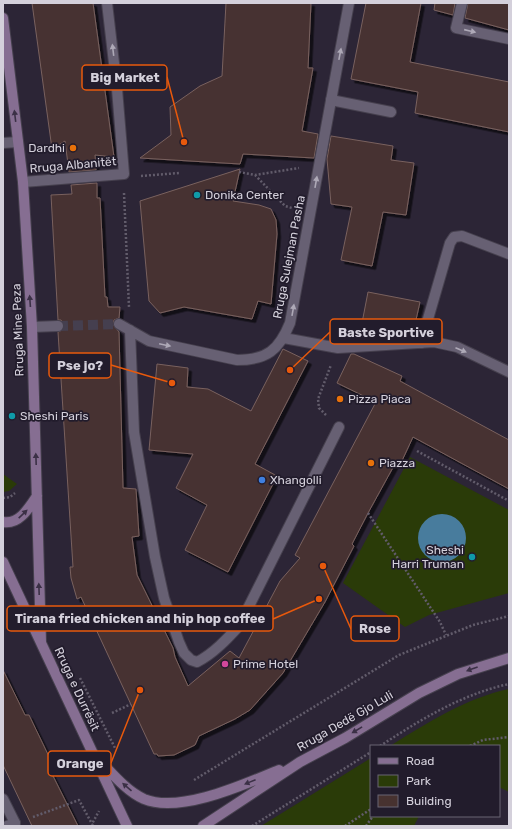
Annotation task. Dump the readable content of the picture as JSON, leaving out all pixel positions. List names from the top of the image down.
{
  "streets": {
    "main road": ["Rruga Mine Peza", "Rruga e Durrësit", "Rruga Dedë Gjo Luli"],
    "street": ["Rruga Albanitët", "Rruga Sulejman Pasha"]
  },
  "crossings": [
    ["Rruga Albanitët", "Rruga Mine Peza"],
    ["Rruga Mine Peza", "Rruga e Durrësit"]
  ],
  "one_way": ["Rruga Albanitët", "Rruga Mine Peza", "Rruga Dedë Gjo Luli"],
  "places": [
    "Big Market",
    "Dardhi",
    "Donika Center",
    "Baste Sportive",
    "Pse jo?",
    "Pizza Piaca",
    "Sheshi Paris",
    "Piazza",
    "Xhangolli",
    "Sheshi Harri Truman",
    "Rose",
    "Tirana fried chicken and hip hop coffee",
    "Prime Hotel",
    "Orange"
  ],
  "legend": ["Road", "Park", "Building"]
}
